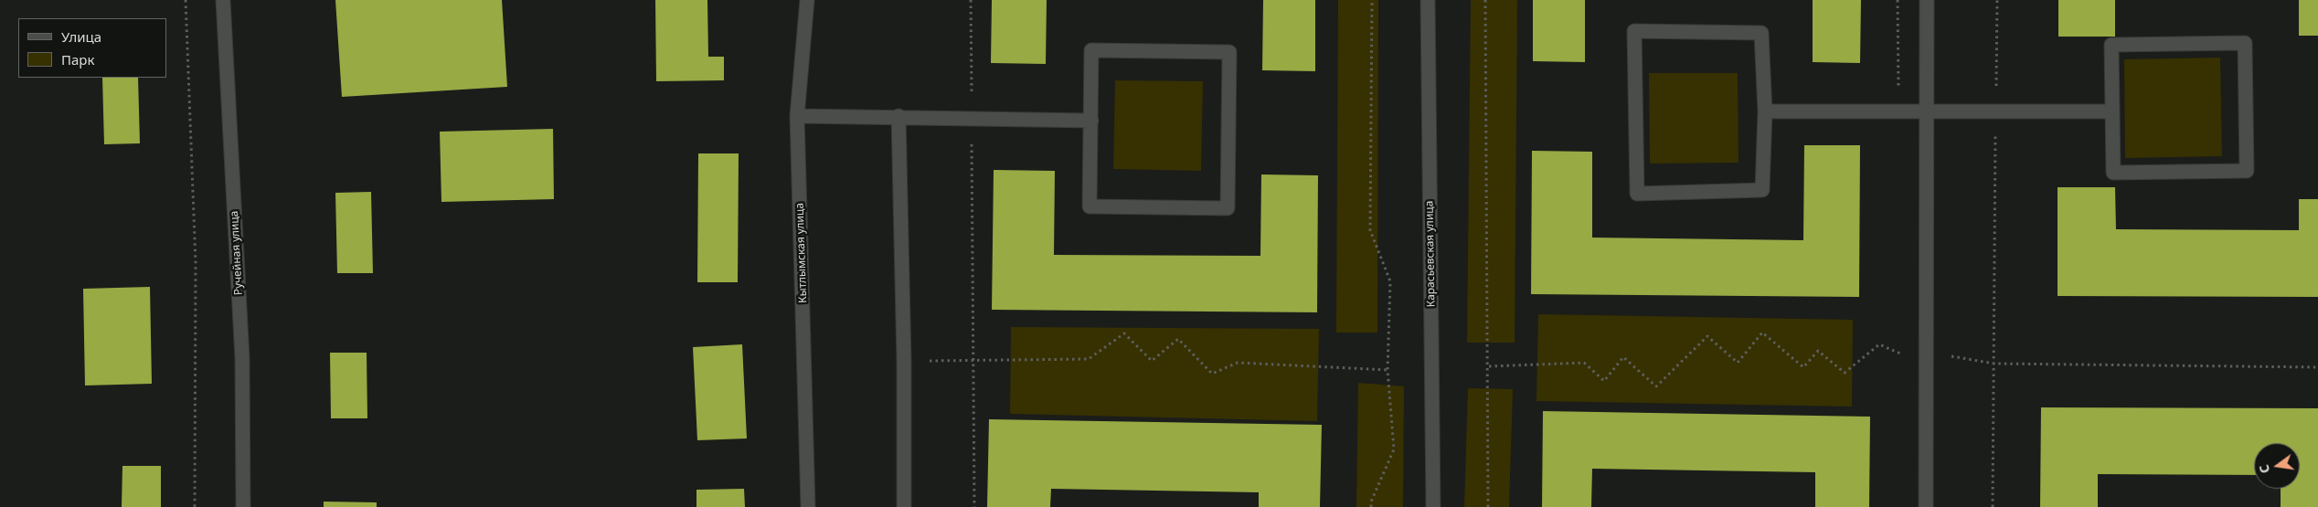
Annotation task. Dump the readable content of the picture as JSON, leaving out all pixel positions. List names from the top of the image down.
{
  "streets": {
    "street": ["Ручейная улица", "Кытлымская улица", "Карасьевская улица"]
  },
  "legend": ["Улица", "Парк"],
  "north": "left"
}
